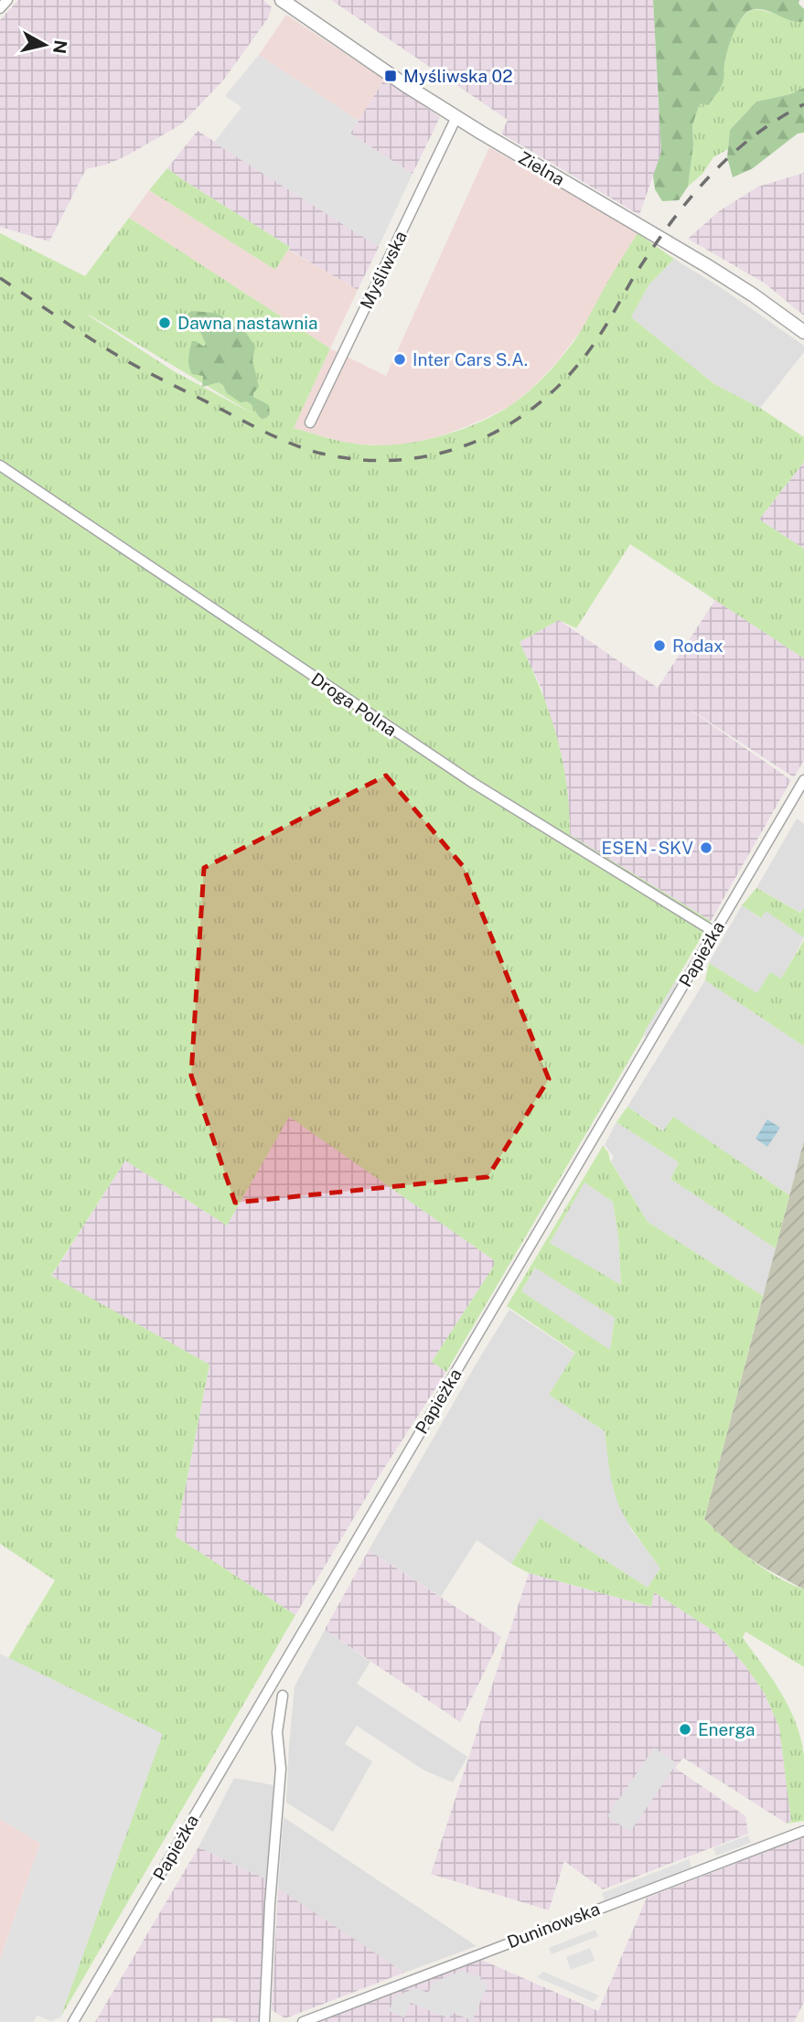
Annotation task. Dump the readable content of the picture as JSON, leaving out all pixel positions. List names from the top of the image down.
{
  "streets": {
    "street": [
      "Zielna",
      "Myśliwska",
      "Droga Polna",
      "Papieżka",
      "Duninowska"
    ]
  },
  "crossings": [
    ["Zielna", "Myśliwska"],
    ["Droga Polna", "Papieżka"]
  ],
  "places": {
    "transit": ["Myśliwska 02"],
    "other": [
      "Dawna nastawnia",
      "Inter Cars S.A.",
      "Rodax",
      "ESEN - SKV",
      "Energa"
    ]
  },
  "north": "right"
}
